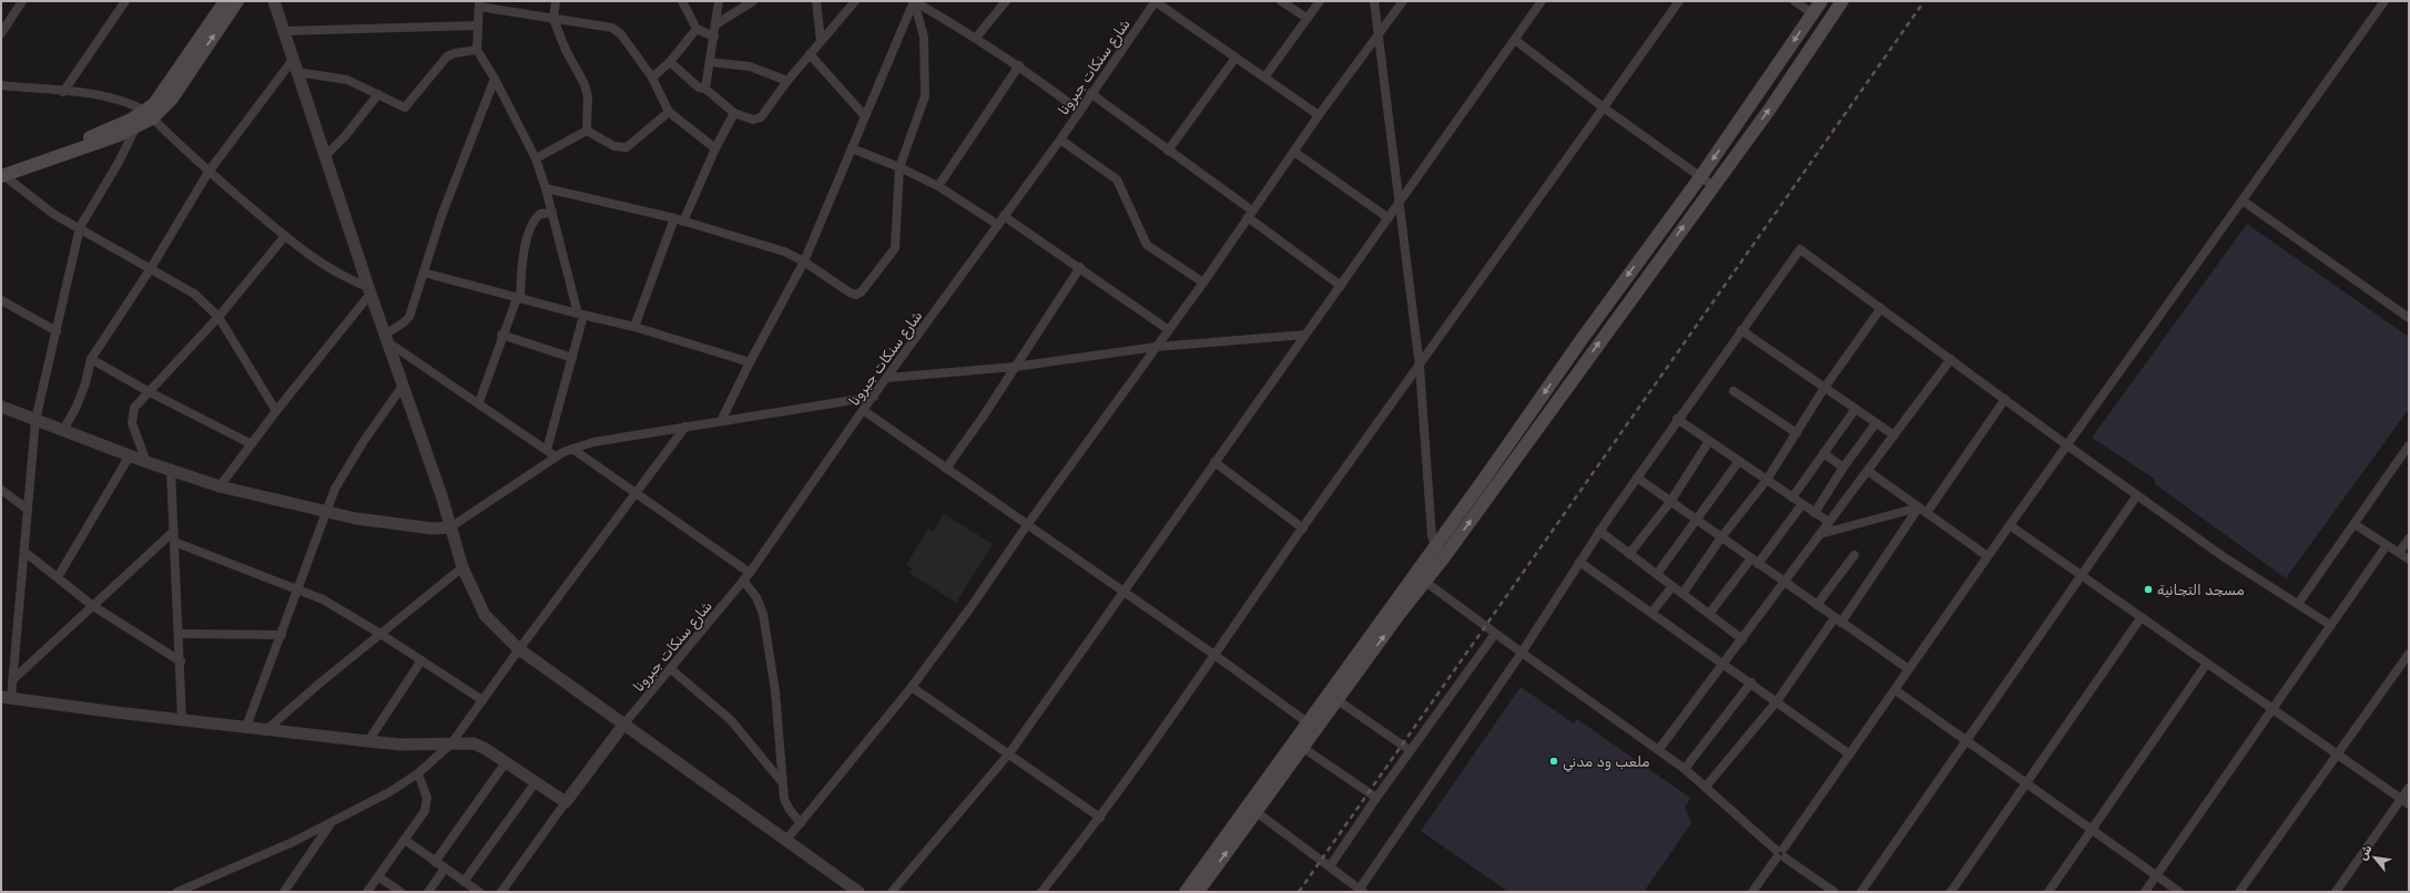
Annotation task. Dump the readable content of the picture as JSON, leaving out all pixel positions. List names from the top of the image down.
{
  "streets": {
    "street": ["شارع سنكات جبرونا"]
  },
  "places": ["مسجد التجانية", "ملعب ود مدني"],
  "north": "top left"
}
